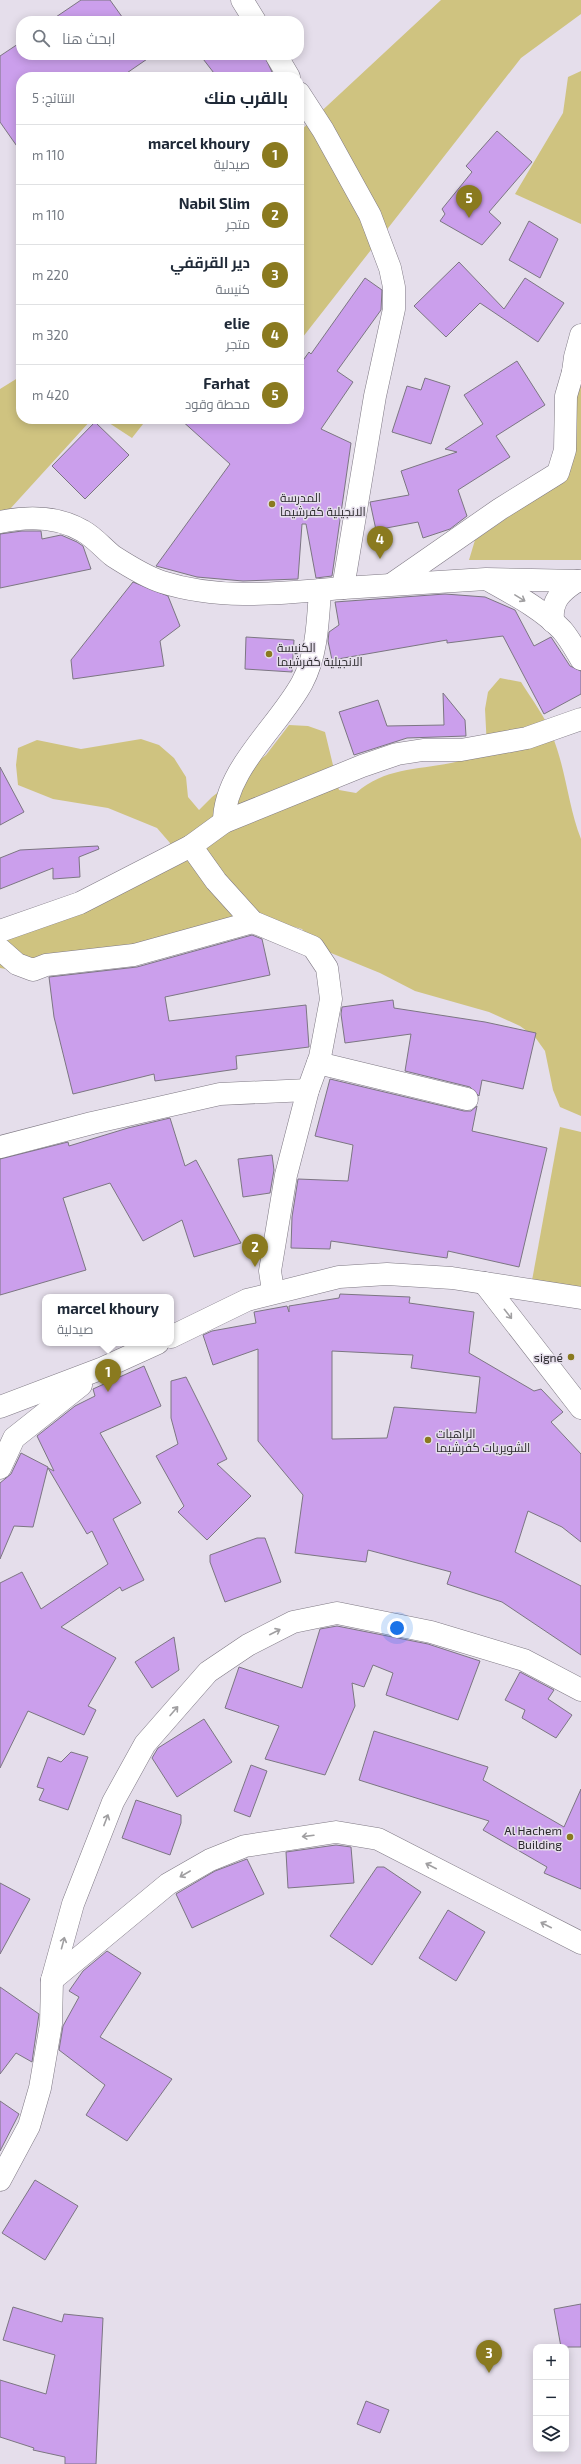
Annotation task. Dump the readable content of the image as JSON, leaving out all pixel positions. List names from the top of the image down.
{
  "places": [
    "المدرسة الانجيلية كفرشيما",
    "الكنيسة الانجيلية كفرشيما",
    "signé",
    "الراهبات الشويريات كفرشيما",
    "Al Hachem Building"
  ],
  "page": {
    "search": "ابحث هنا",
    "heading": ["بالقرب منك", "النتائج: 5"],
    "list": [
      {
        "mark": "1",
        "name": "marcel khoury",
        "note": "صيدلية",
        "value": "110 m"
      },
      {
        "mark": "2",
        "name": "Nabil Slim",
        "note": "متجر",
        "value": "110 m"
      },
      {
        "mark": "3",
        "name": "دير القرقفي",
        "note": "كنيسة",
        "value": "220 m"
      },
      {
        "mark": "4",
        "name": "elie",
        "note": "متجر",
        "value": "320 m"
      },
      {
        "mark": "5",
        "name": "Farhat",
        "note": "محطة وقود",
        "value": "420 m"
      }
    ],
    "pins": [
      "5",
      "4",
      "2",
      "1",
      "3"
    ],
    "popup": ["marcel khoury", "صيدلية"],
    "map_buttons": ["+", "−"]
  }
}
